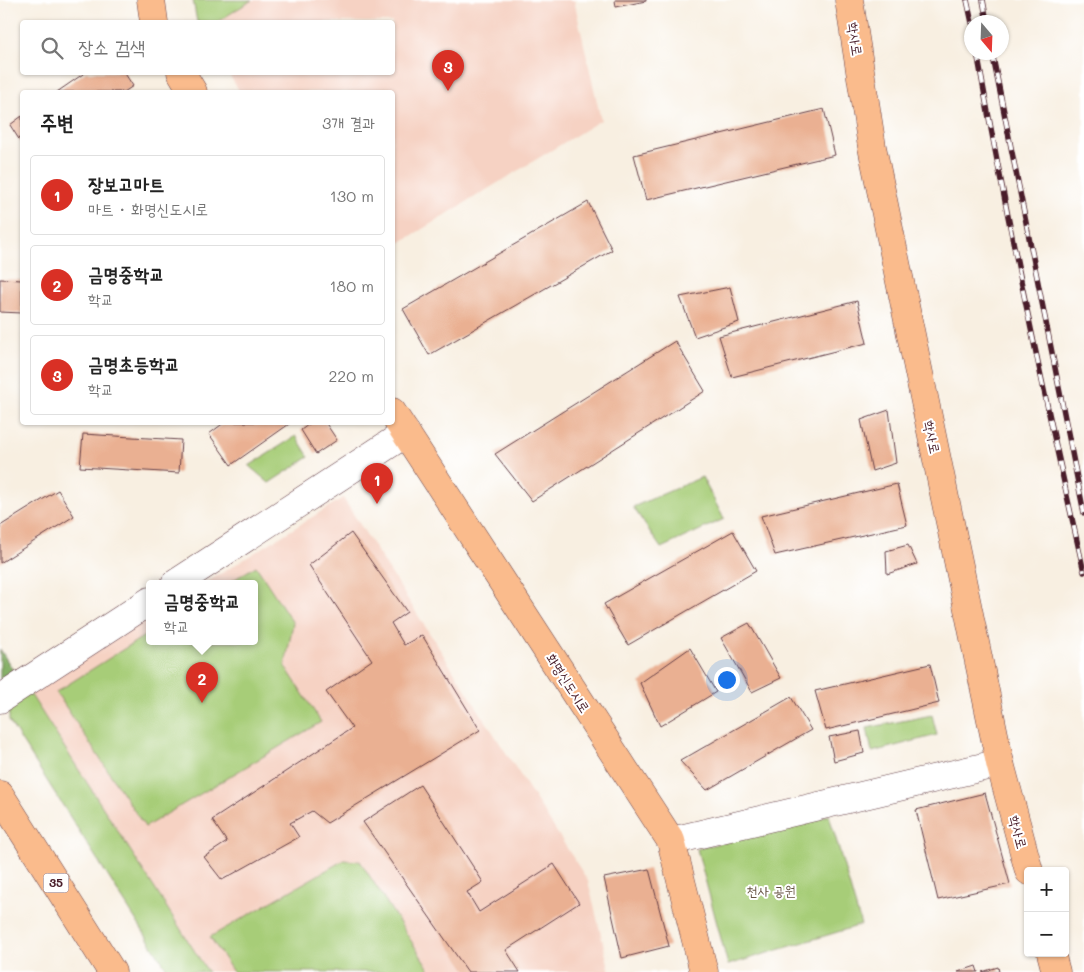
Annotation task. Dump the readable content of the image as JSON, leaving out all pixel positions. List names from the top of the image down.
{
  "streets": {
    "main road": ["학사로", "화명신도시로", "35"]
  },
  "parks": ["천사 공원"],
  "north": "bottom",
  "page": {
    "search": "장소 검색",
    "pins": ["3", "1", "2"],
    "heading": ["주변", "3개 결과"],
    "list": [
      {
        "mark": "1",
        "name": "장보고마트",
        "note": "마트 · 화명신도시로",
        "value": "130 m"
      },
      {
        "mark": "2",
        "name": "금명중학교",
        "note": "학교",
        "value": "180 m"
      },
      {
        "mark": "3",
        "name": "금명초등학교",
        "note": "학교",
        "value": "220 m"
      }
    ],
    "popup": ["금명중학교", "학교"],
    "map_buttons": ["+", "−"]
  }
}
